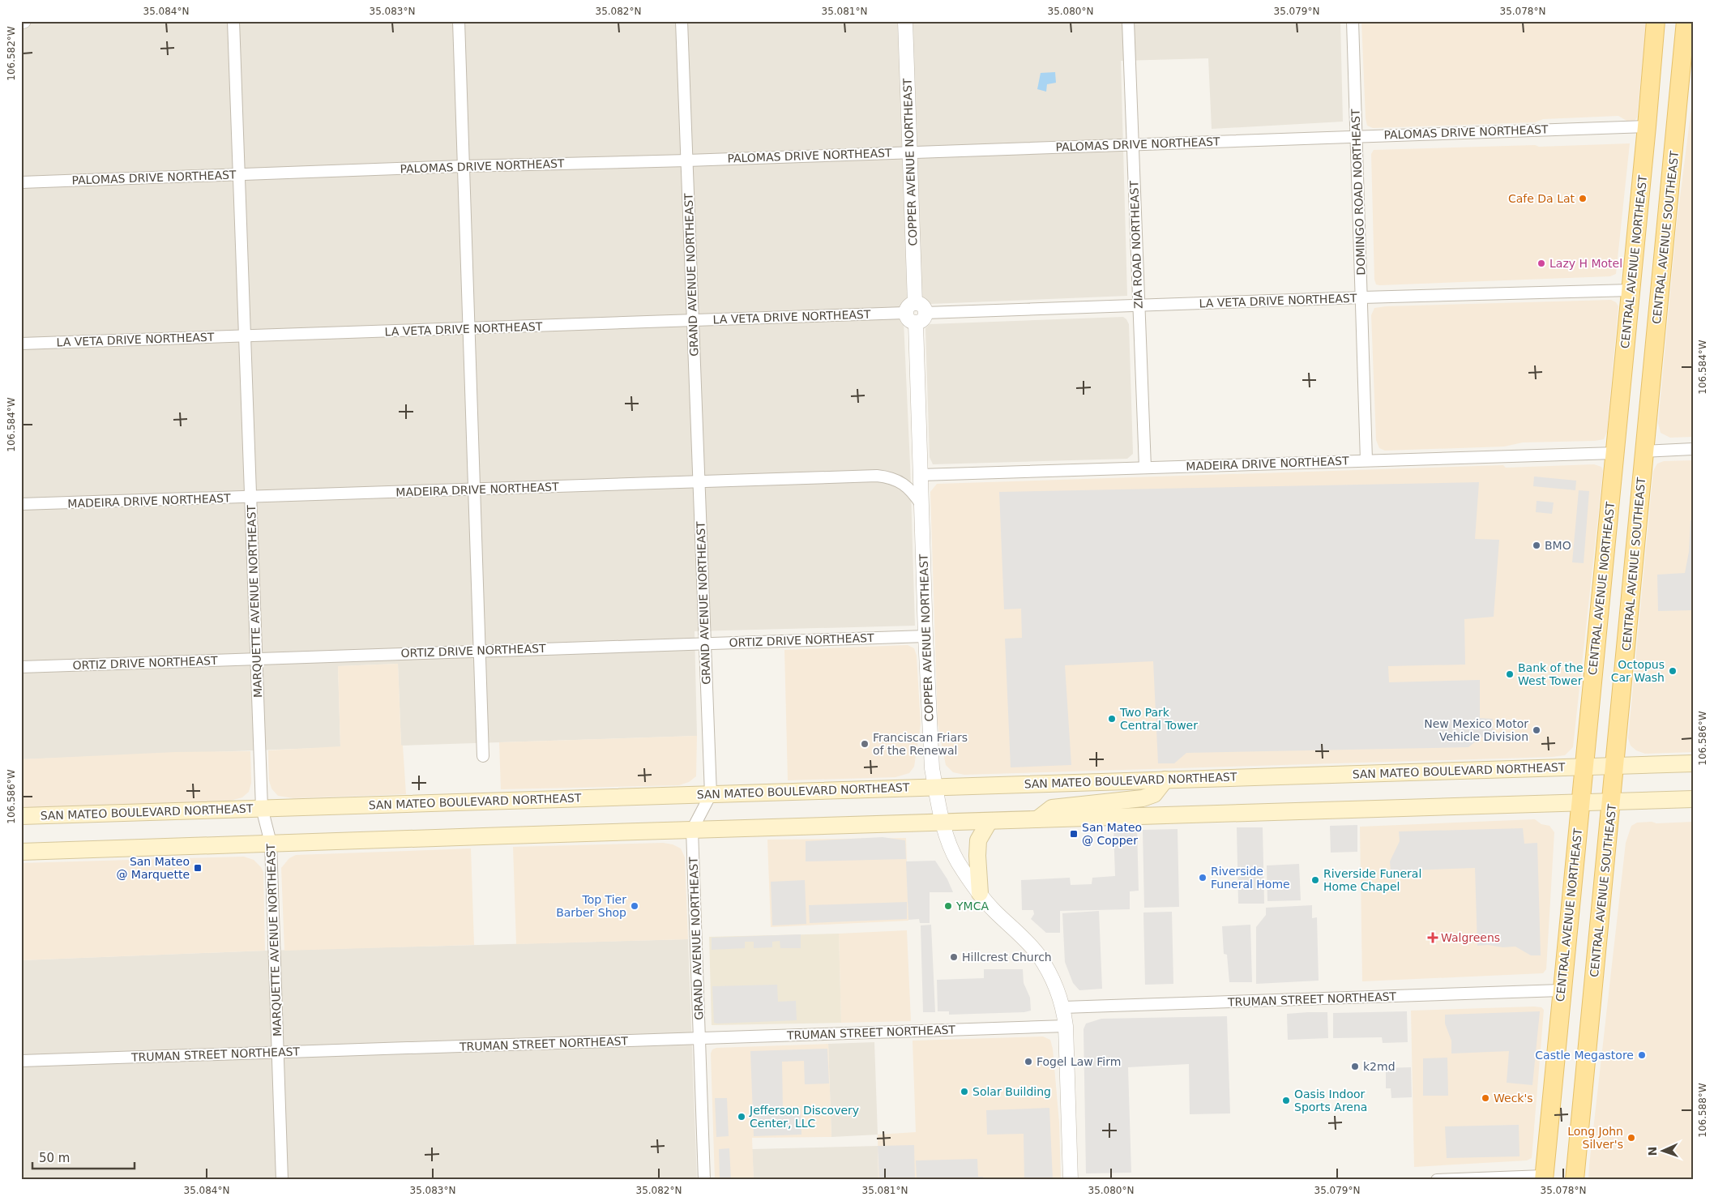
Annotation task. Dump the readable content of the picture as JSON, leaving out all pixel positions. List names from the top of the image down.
{
  "streets": {
    "main road": ["CENTRAL AVENUE SOUTHEAST", "CENTRAL AVENUE NORTHEAST", "SAN MATEO BOULEVARD NORTHEAST"],
    "street": [
      "PALOMAS DRIVE NORTHEAST",
      "COPPER AVENUE NORTHEAST",
      "DOMINGO ROAD NORTHEAST",
      "ZIA ROAD NORTHEAST",
      "GRAND AVENUE NORTHEAST",
      "LA VETA DRIVE NORTHEAST",
      "MADEIRA DRIVE NORTHEAST",
      "MARQUETTE AVENUE NORTHEAST",
      "ORTIZ DRIVE NORTHEAST",
      "TRUMAN STREET NORTHEAST"
    ]
  },
  "crossings": [
    ["PALOMAS DRIVE NORTHEAST", "COPPER AVENUE NORTHEAST"],
    ["PALOMAS DRIVE NORTHEAST", "DOMINGO ROAD NORTHEAST"],
    ["PALOMAS DRIVE NORTHEAST", "ZIA ROAD NORTHEAST"],
    ["PALOMAS DRIVE NORTHEAST", "CENTRAL AVENUE NORTHEAST"],
    ["PALOMAS DRIVE NORTHEAST", "GRAND AVENUE NORTHEAST"],
    ["PALOMAS DRIVE NORTHEAST", "MARQUETTE AVENUE NORTHEAST"],
    ["COPPER AVENUE NORTHEAST", "LA VETA DRIVE NORTHEAST"],
    ["COPPER AVENUE NORTHEAST", "MADEIRA DRIVE NORTHEAST"],
    ["COPPER AVENUE NORTHEAST", "ORTIZ DRIVE NORTHEAST"],
    ["COPPER AVENUE NORTHEAST", "SAN MATEO BOULEVARD NORTHEAST"],
    ["COPPER AVENUE NORTHEAST", "TRUMAN STREET NORTHEAST"],
    ["DOMINGO ROAD NORTHEAST", "LA VETA DRIVE NORTHEAST"],
    ["DOMINGO ROAD NORTHEAST", "MADEIRA DRIVE NORTHEAST"],
    ["CENTRAL AVENUE SOUTHEAST", "SAN MATEO BOULEVARD NORTHEAST"],
    ["ZIA ROAD NORTHEAST", "LA VETA DRIVE NORTHEAST"],
    ["ZIA ROAD NORTHEAST", "MADEIRA DRIVE NORTHEAST"],
    ["CENTRAL AVENUE NORTHEAST", "LA VETA DRIVE NORTHEAST"],
    ["CENTRAL AVENUE NORTHEAST", "MADEIRA DRIVE NORTHEAST"],
    ["CENTRAL AVENUE NORTHEAST", "SAN MATEO BOULEVARD NORTHEAST"],
    ["CENTRAL AVENUE NORTHEAST", "TRUMAN STREET NORTHEAST"],
    ["GRAND AVENUE NORTHEAST", "LA VETA DRIVE NORTHEAST"],
    ["GRAND AVENUE NORTHEAST", "MADEIRA DRIVE NORTHEAST"],
    ["GRAND AVENUE NORTHEAST", "ORTIZ DRIVE NORTHEAST"],
    ["GRAND AVENUE NORTHEAST", "SAN MATEO BOULEVARD NORTHEAST"],
    ["GRAND AVENUE NORTHEAST", "TRUMAN STREET NORTHEAST"],
    ["LA VETA DRIVE NORTHEAST", "MARQUETTE AVENUE NORTHEAST"],
    ["MADEIRA DRIVE NORTHEAST", "MARQUETTE AVENUE NORTHEAST"],
    ["MARQUETTE AVENUE NORTHEAST", "ORTIZ DRIVE NORTHEAST"],
    ["MARQUETTE AVENUE NORTHEAST", "SAN MATEO BOULEVARD NORTHEAST"],
    ["MARQUETTE AVENUE NORTHEAST", "TRUMAN STREET NORTHEAST"]
  ],
  "places": {
    "other": [
      "Cafe Da Lat",
      "Lazy H Motel",
      "BMO",
      "Octopus Car Wash",
      "Bank of the West Tower",
      "Two Park Central Tower",
      "New Mexico Motor Vehicle Division",
      "Franciscan Friars of the Renewal",
      "Riverside Funeral Home",
      "Riverside Funeral Home Chapel",
      "Top Tier Barber Shop",
      "YMCA",
      "Hillcrest Church",
      "Castle Megastore",
      "Fogel Law Firm",
      "k2md",
      "Solar Building",
      "Weck's",
      "Oasis Indoor Sports Arena",
      "Jefferson Discovery Center, LLC",
      "Long John Silver's"
    ],
    "transit": ["San Mateo @ Copper", "San Mateo @ Marquette"],
    "health": ["Walgreens"]
  },
  "scale_bar": "50 m",
  "north": "left",
  "coordinates": [
    "35.084°N",
    "35.083°N",
    "35.082°N",
    "35.081°N",
    "35.080°N",
    "35.079°N",
    "35.078°N",
    "106.582°W",
    "106.584°W",
    "106.586°W",
    "106.588°W"
  ]
}
